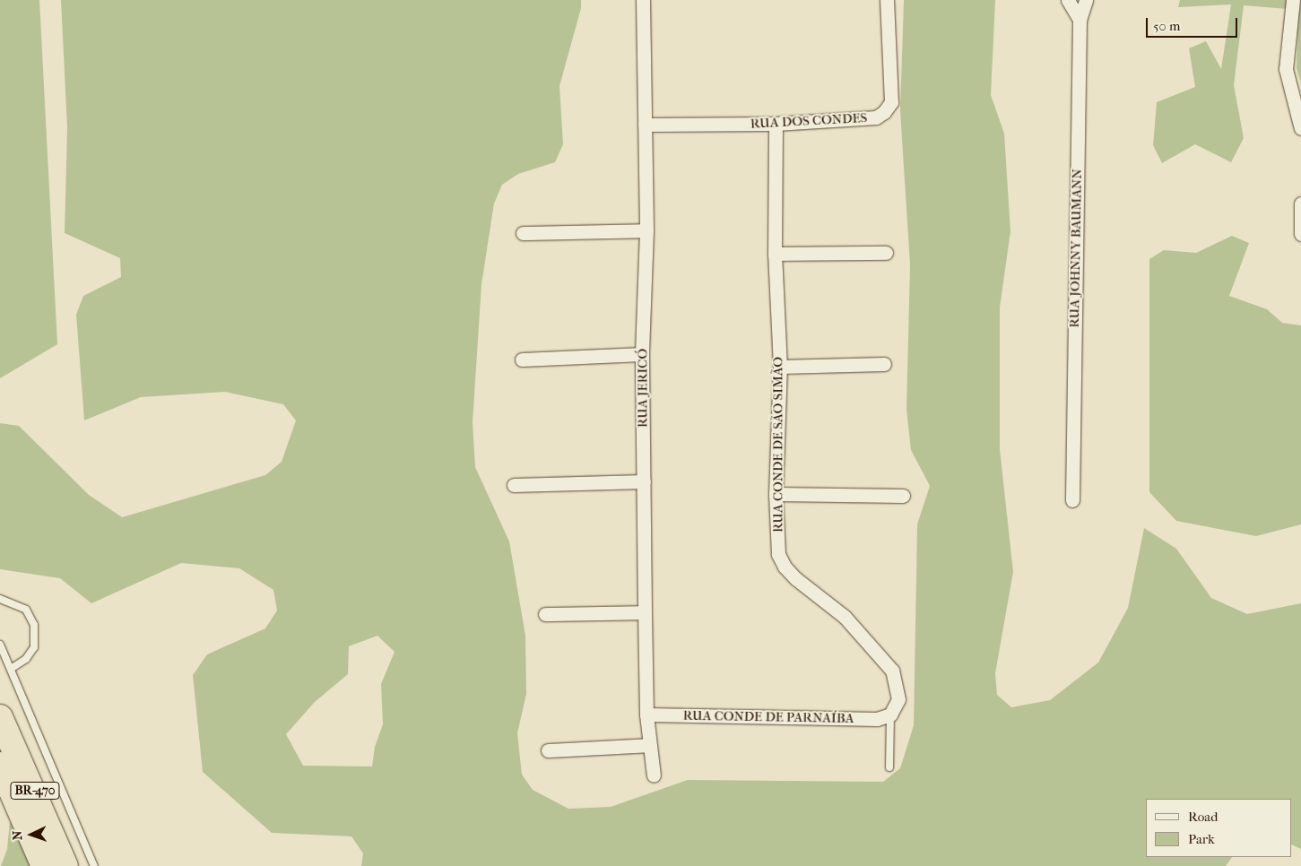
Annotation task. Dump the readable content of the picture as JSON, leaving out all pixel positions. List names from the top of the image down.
{
  "streets": {
    "highway": ["BR-470"],
    "street": [
      "RUA DOS CONDES",
      "RUA JOHNNY BAUMANN",
      "RUA JERICÓ",
      "RUA CONDE DE SÃO SIMÃO",
      "RUA CONDE DE PARNAÍBA"
    ]
  },
  "crossings": [
    ["RUA DOS CONDES", "RUA JERICÓ"],
    ["RUA DOS CONDES", "RUA CONDE DE SÃO SIMÃO"],
    ["RUA JERICÓ", "RUA CONDE DE PARNAÍBA"],
    ["RUA CONDE DE SÃO SIMÃO", "RUA CONDE DE PARNAÍBA"]
  ],
  "legend": ["Road", "Park"],
  "scale_bar": "50 m",
  "north": "left"
}
